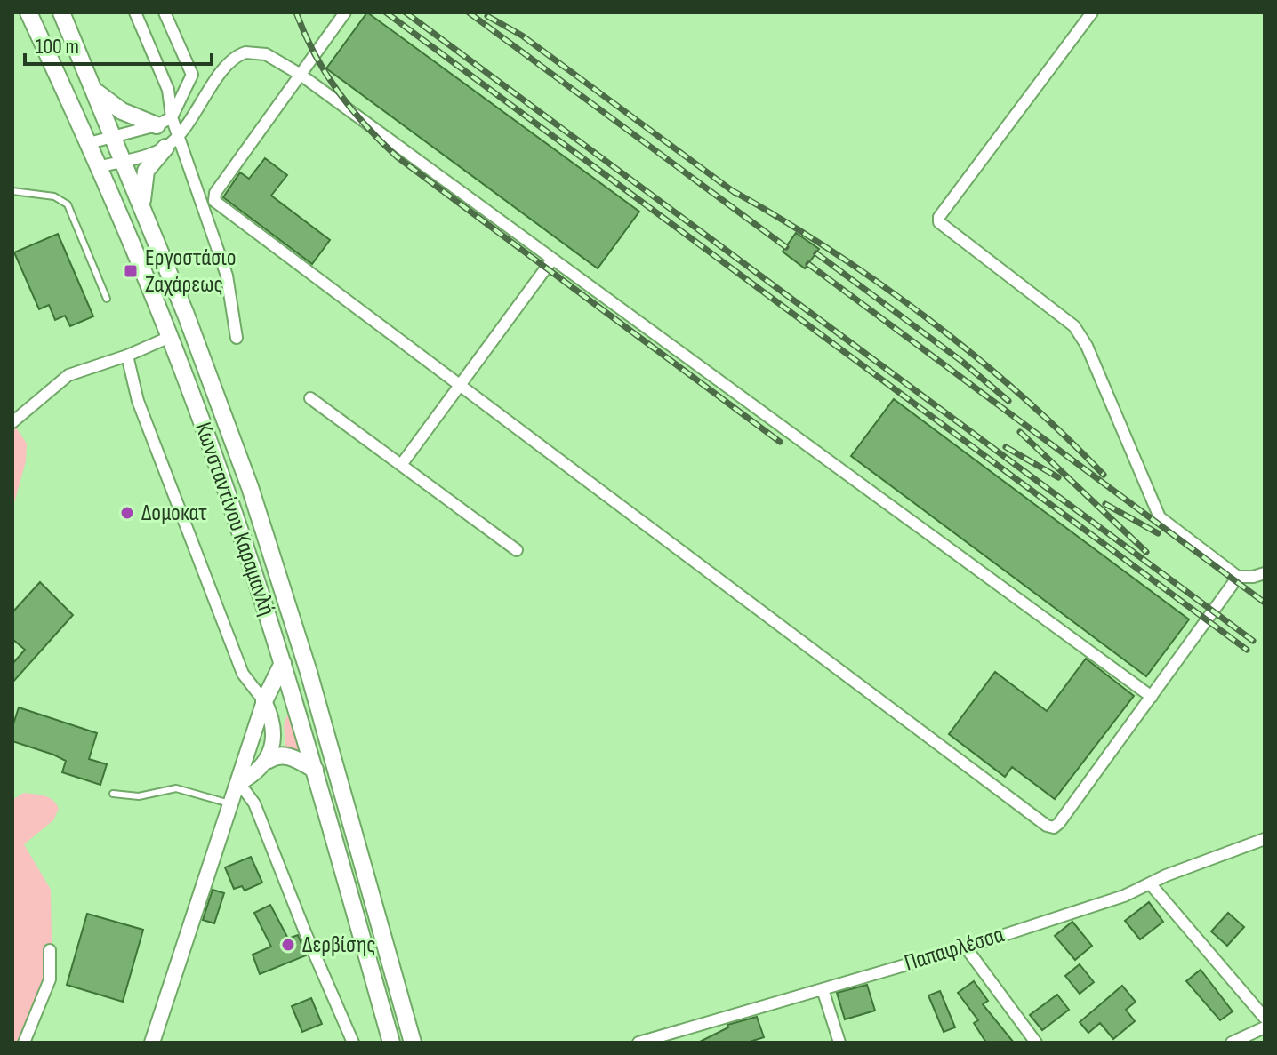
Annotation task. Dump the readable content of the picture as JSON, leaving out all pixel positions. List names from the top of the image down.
{
  "streets": {
    "main road": ["Κωνσταντίνου Καραμανλή"],
    "street": ["Παπαφλέσσα"]
  },
  "places": {
    "transit": ["Εργοστάσιο Ζαχάρεως"],
    "other": ["Δομοκατ", "Δερβίσης"]
  },
  "scale_bar": "100 m"
}
